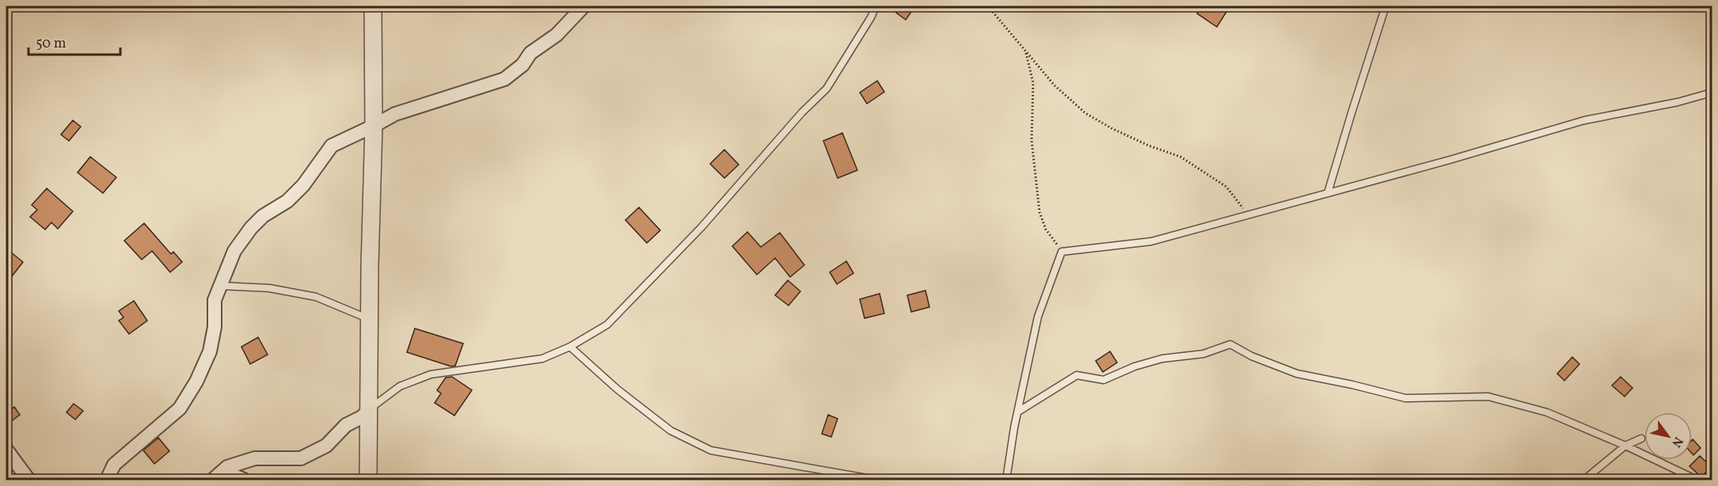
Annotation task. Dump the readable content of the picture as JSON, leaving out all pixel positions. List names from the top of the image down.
{
  "scale_bar": "50 m",
  "north": "bottom right"
}
